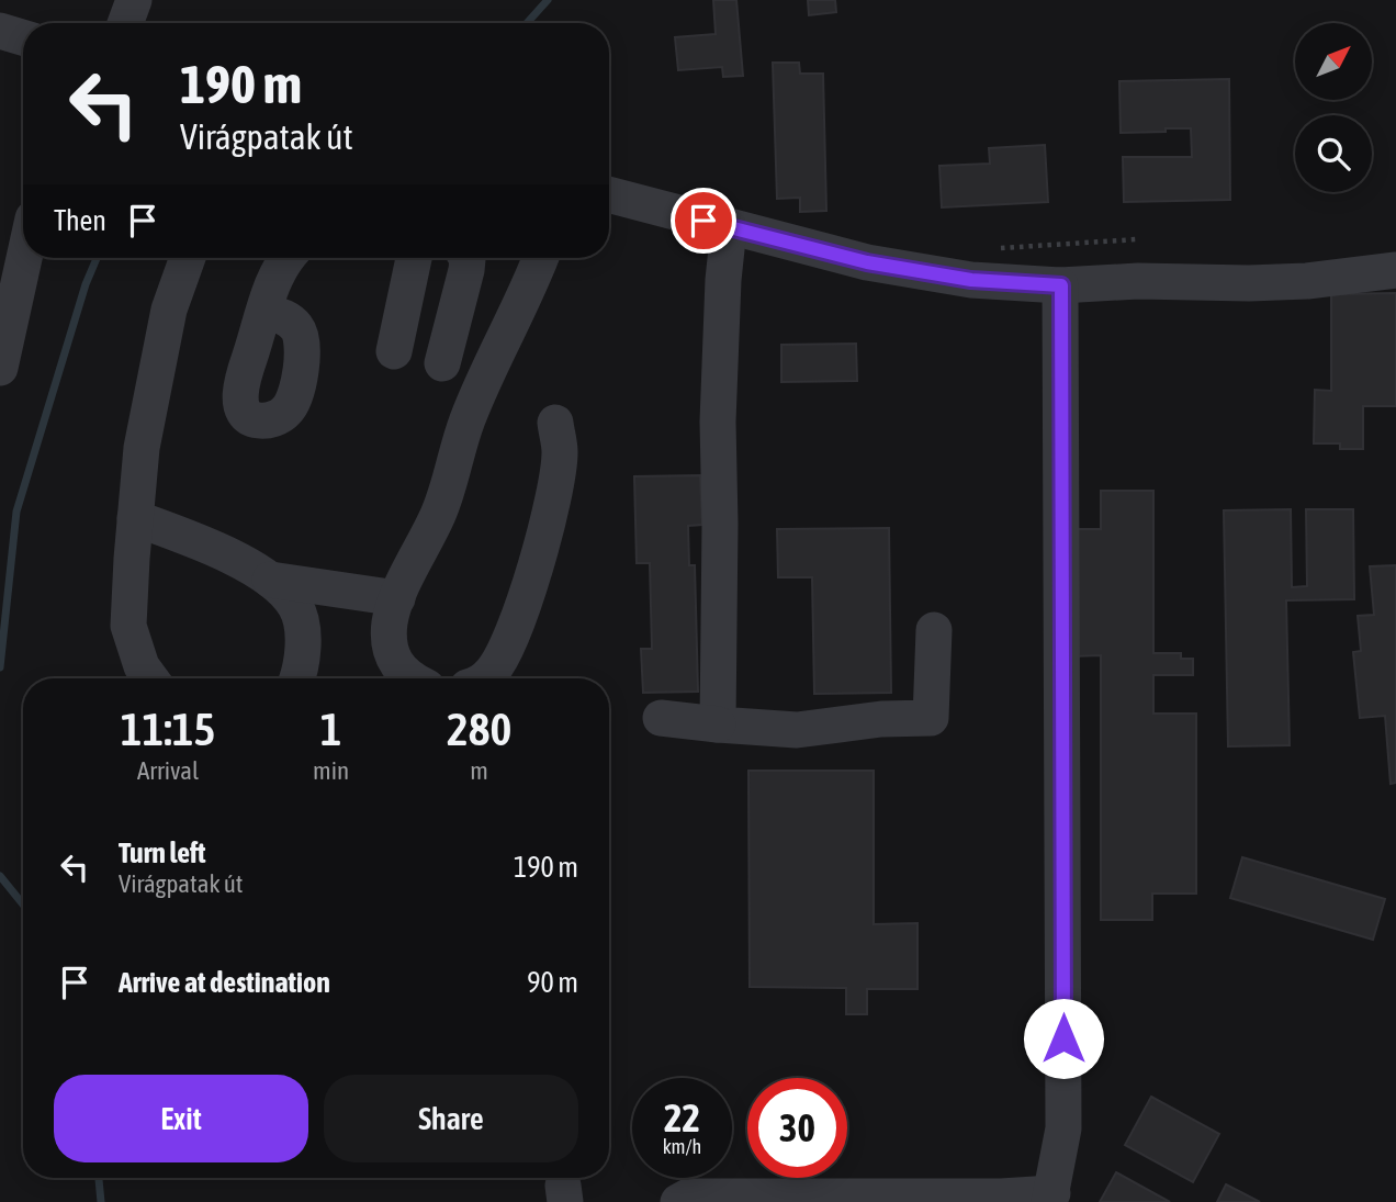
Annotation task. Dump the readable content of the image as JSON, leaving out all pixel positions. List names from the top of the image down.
{
  "north": "top right",
  "page": {
    "turn": ["190 m", "Virágpatak út"],
    "then": "Then",
    "eta": [
      "11:15",
      "Arrival",
      "1",
      "min",
      "280",
      "m"
    ],
    "list": [
      {
        "name": "Turn left",
        "note": "Virágpatak út",
        "value": "190 m"
      },
      {
        "name": "Arrive at destination",
        "value": "90 m"
      }
    ],
    "buttons": ["Exit", "Share"],
    "speed": "22 km/h",
    "limit": "30"
  }
}
